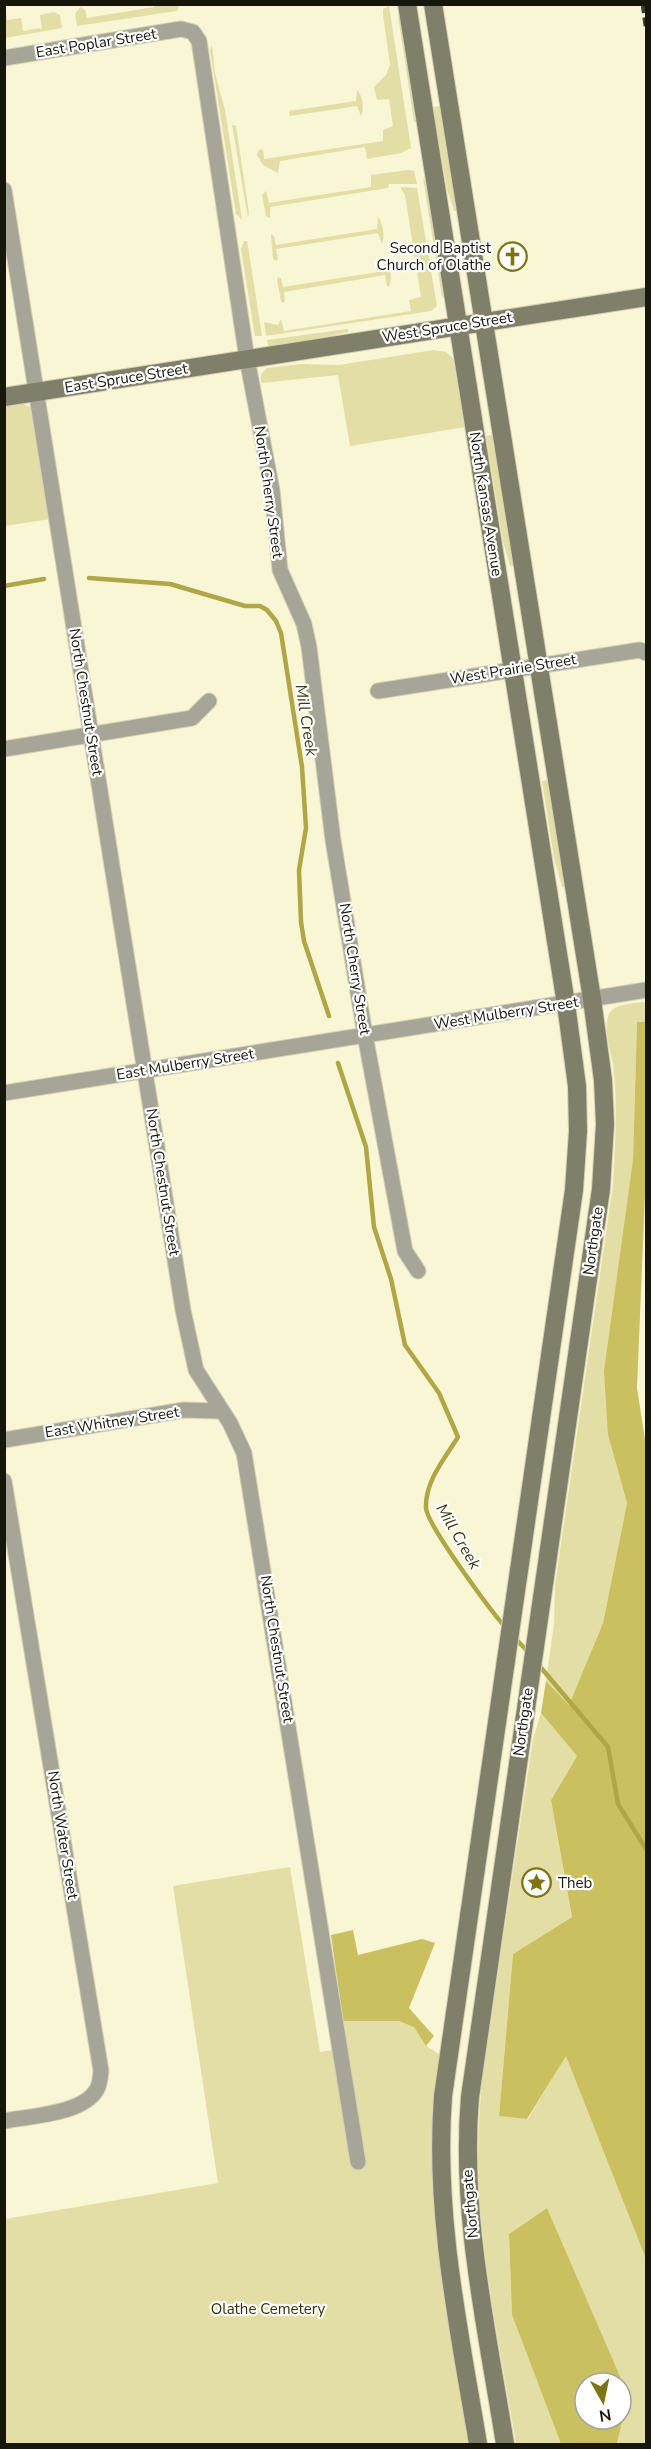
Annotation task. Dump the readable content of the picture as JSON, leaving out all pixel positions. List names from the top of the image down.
{
  "streets": {
    "main road": [
      "West Spruce Street",
      "East Spruce Street",
      "North Kansas Avenue",
      "Northgate"
    ],
    "street": [
      "East Poplar Street",
      "North Cherry Street",
      "West Prairie Street",
      "North Chestnut Street",
      "West Mulberry Street",
      "East Mulberry Street",
      "East Whitney Street",
      "North Water Street"
    ]
  },
  "crossings": [
    ["East Poplar Street", "North Cherry Street"],
    ["West Spruce Street", "East Spruce Street"],
    ["West Spruce Street", "North Cherry Street"],
    ["West Spruce Street", "North Kansas Avenue"],
    ["East Spruce Street", "North Cherry Street"],
    ["East Spruce Street", "North Chestnut Street"],
    ["North Cherry Street", "West Mulberry Street"],
    ["North Cherry Street", "East Mulberry Street"],
    ["North Kansas Avenue", "West Prairie Street"],
    ["North Kansas Avenue", "West Mulberry Street"],
    ["North Kansas Avenue", "Northgate"],
    ["North Chestnut Street", "East Mulberry Street"],
    ["North Chestnut Street", "East Whitney Street"],
    ["West Mulberry Street", "East Mulberry Street"],
    ["West Mulberry Street", "Northgate"]
  ],
  "water": ["Mill Creek"],
  "parks": ["Olathe Cemetery"],
  "places": {
    "church": ["Second Baptist Church of Olathe"],
    "place": ["Theb"]
  },
  "north": "bottom"
}
